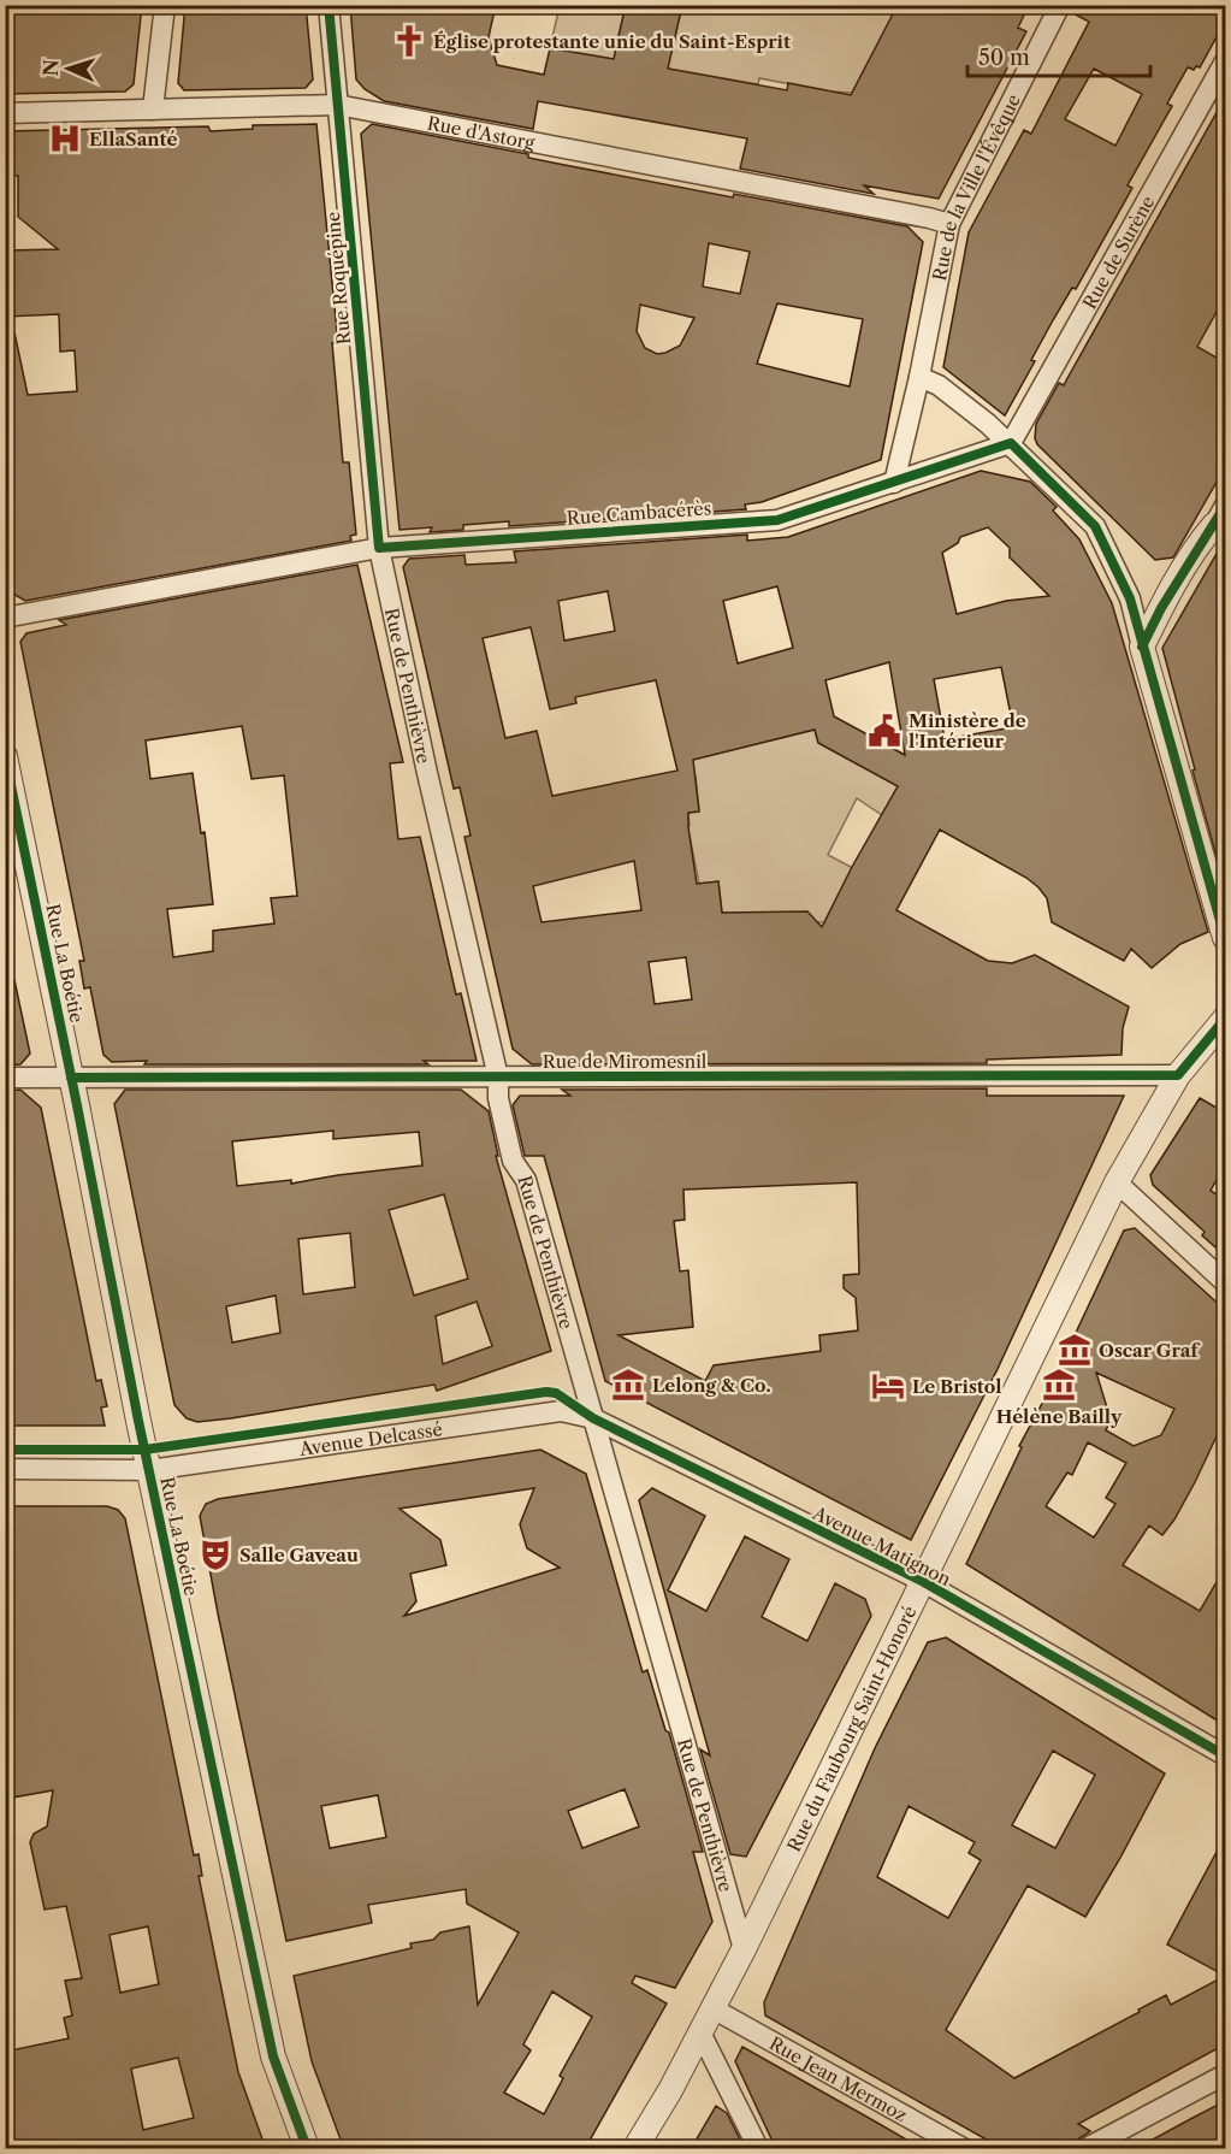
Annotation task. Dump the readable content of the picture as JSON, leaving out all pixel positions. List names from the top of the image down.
{
  "streets": {
    "street": [
      "Rue d'Astorg",
      "Rue de la Ville l'Évêque",
      "Rue de Surène",
      "Rue Roquépine",
      "Rue Cambacérès",
      "Rue de Penthièvre",
      "Rue La Boétie",
      "Rue de Miromesnil",
      "Avenue Delcassé",
      "Avenue Matignon",
      "Rue du Faubourg Saint-Honoré",
      "Rue Jean Mermoz"
    ]
  },
  "crossings": [
    ["Rue d'Astorg", "Rue de la Ville l'Évêque"],
    ["Rue d'Astorg", "Rue Roquépine"],
    ["Rue de la Ville l'Évêque", "Rue Cambacérès"],
    ["Rue de Surène", "Rue Cambacérès"],
    ["Rue Roquépine", "Rue Cambacérès"],
    ["Rue Roquépine", "Rue de Penthièvre"],
    ["Rue Cambacérès", "Rue de Penthièvre"],
    ["Rue de Penthièvre", "Rue de Miromesnil"],
    ["Rue de Penthièvre", "Avenue Delcassé"],
    ["Rue de Penthièvre", "Avenue Matignon"],
    ["Rue de Penthièvre", "Rue du Faubourg Saint-Honoré"],
    ["Rue La Boétie", "Rue de Miromesnil"],
    ["Rue La Boétie", "Avenue Delcassé"],
    ["Rue de Miromesnil", "Rue du Faubourg Saint-Honoré"],
    ["Avenue Delcassé", "Avenue Matignon"],
    ["Avenue Matignon", "Rue du Faubourg Saint-Honoré"],
    ["Rue du Faubourg Saint-Honoré", "Rue Jean Mermoz"]
  ],
  "places": {
    "church": ["Église protestante unie du Saint-Esprit"],
    "hospital": ["EllaSanté"],
    "public building": ["Ministère de l'Intérieur"],
    "museum": ["Oscar Graf", "Lelong & Co.", "Hélène Bailly"],
    "hotel": ["Le Bristol"],
    "theatre": ["Salle Gaveau"]
  },
  "scale_bar": "50 m",
  "north": "left"
}
